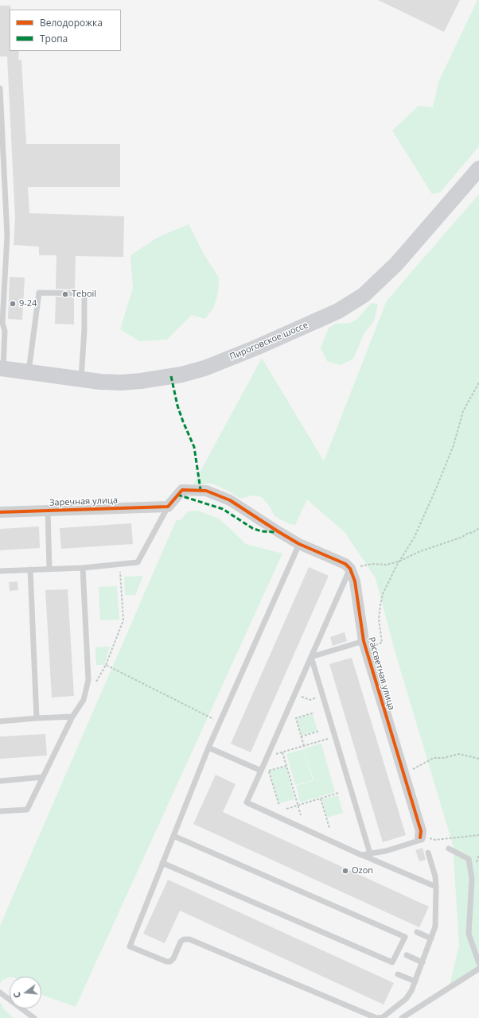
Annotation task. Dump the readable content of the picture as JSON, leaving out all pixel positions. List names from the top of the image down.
{
  "streets": {
    "main road": ["Пироговское шоссе"],
    "street": ["Заречная улица", "Рассветная улица"]
  },
  "places": ["Teboil", "9-24", "Ozon"],
  "legend": ["Велодорожка", "Тропа"],
  "north": "left"
}
